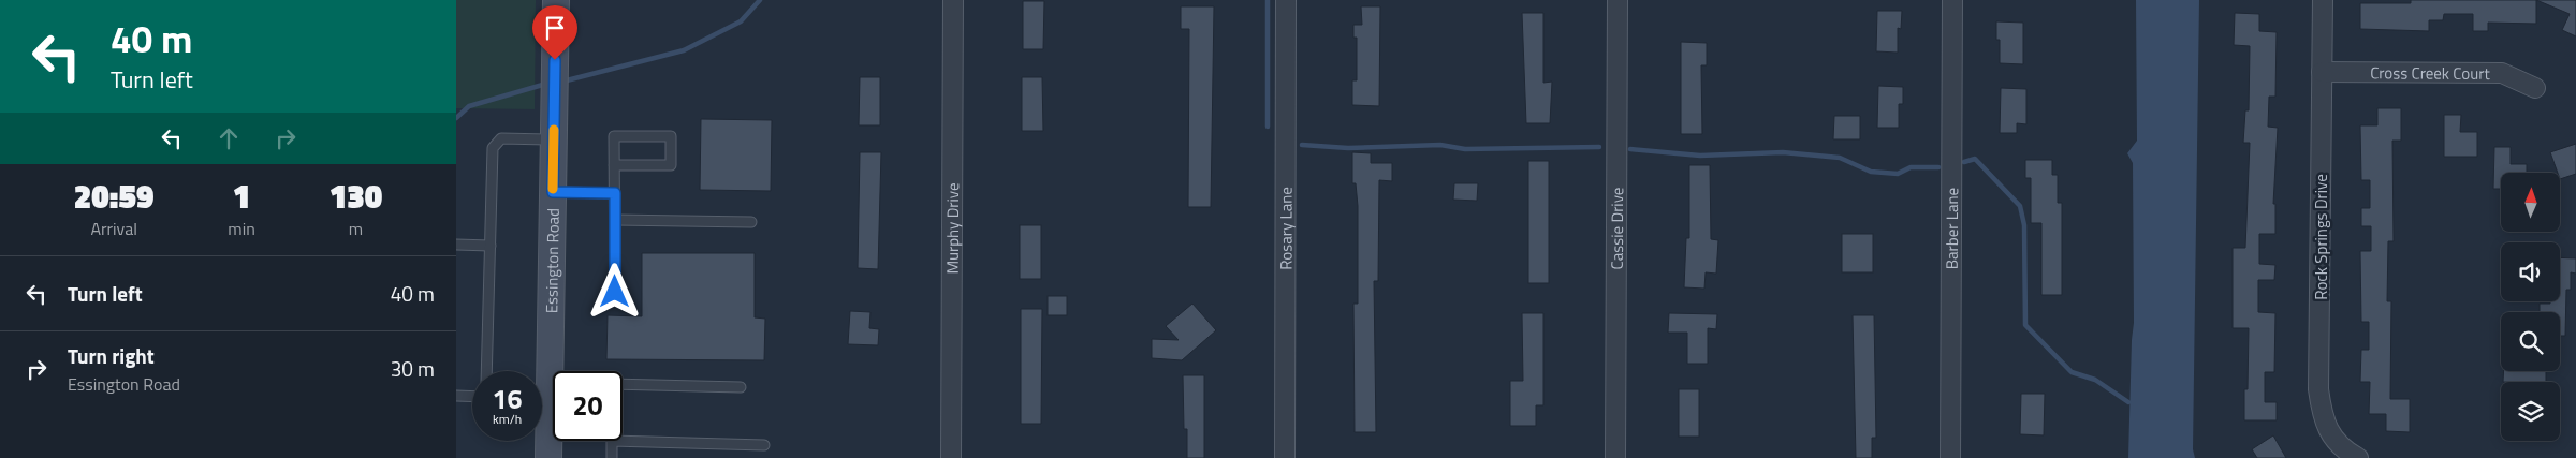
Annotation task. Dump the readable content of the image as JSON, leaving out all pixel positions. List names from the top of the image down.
{
  "streets": {
    "main road": ["Essington Road"],
    "street": [
      "Cross Creek Court",
      "Murphy Drive",
      "Rosary Lane",
      "Cassie Drive",
      "Barber Lane",
      "Rock Springs Drive"
    ]
  },
  "crossings": [
    ["Cross Creek Court", "Rock Springs Drive"]
  ],
  "north": "top",
  "page": {
    "turn": ["40 m", "Turn left"],
    "eta": [
      "20:59",
      "Arrival",
      "1",
      "min",
      "130",
      "m"
    ],
    "list": [
      {
        "name": "Turn left",
        "value": "40 m"
      },
      {
        "name": "Turn right",
        "note": "Essington Road",
        "value": "30 m"
      }
    ],
    "speed": "16 km/h",
    "limit": "20"
  }
}
